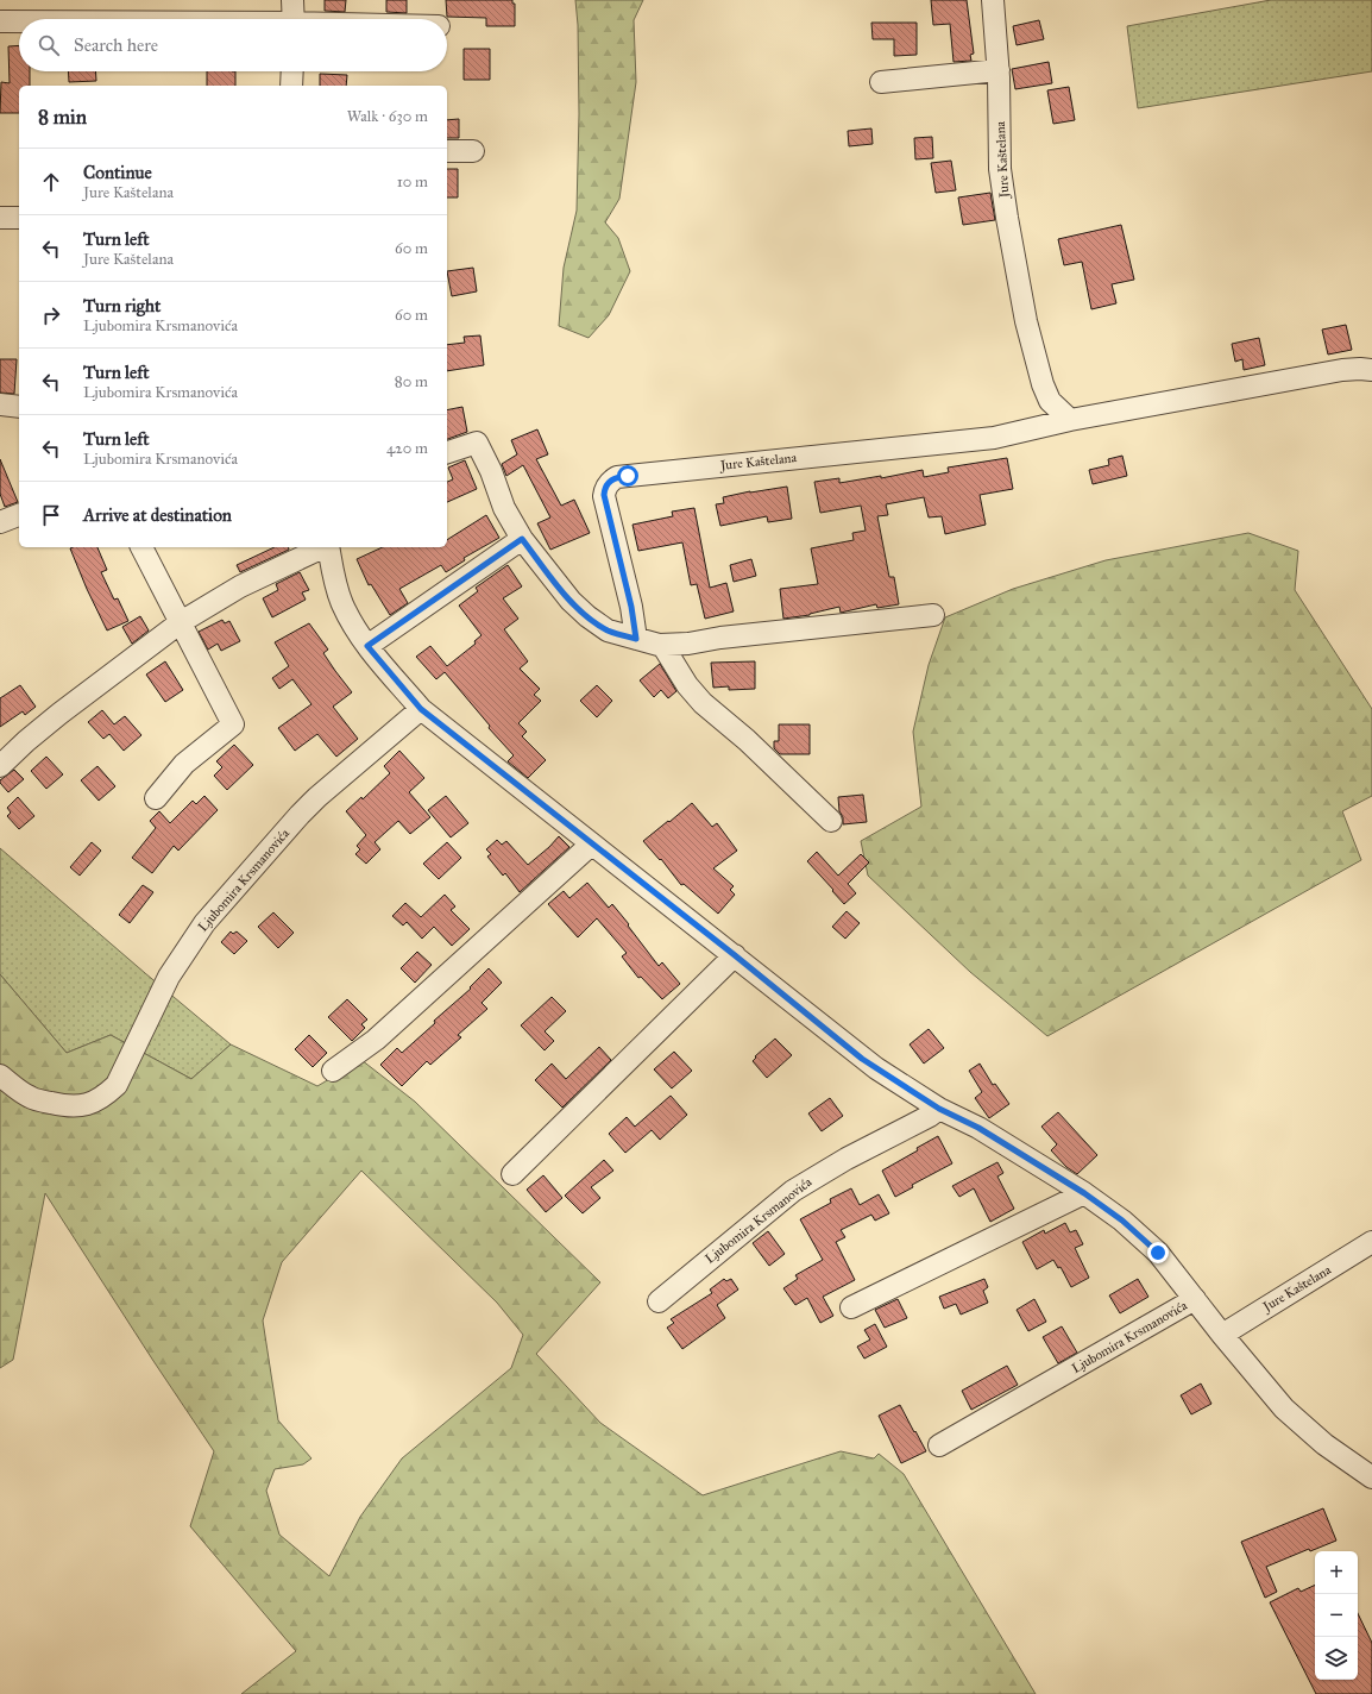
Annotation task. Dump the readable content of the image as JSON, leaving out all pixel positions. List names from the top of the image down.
{
  "streets": {
    "street": ["Jure Kaštelana", "Ljubomira Krsmanovića"]
  },
  "crossings": [
    ["Jure Kaštelana", "Ljubomira Krsmanovića"]
  ],
  "page": {
    "search": "Search here",
    "heading": ["8 min", "Walk · 630 m"],
    "list": [
      ["Continue", "Jure Kaštelana", "10 m"],
      ["Turn left", "Jure Kaštelana", "60 m"],
      ["Turn right", "Ljubomira Krsmanovića", "60 m"],
      ["Turn left", "Ljubomira Krsmanovića", "80 m"],
      ["Turn left", "Ljubomira Krsmanovića", "420 m"],
      "Arrive at destination"
    ],
    "map_buttons": ["+", "−"]
  }
}
